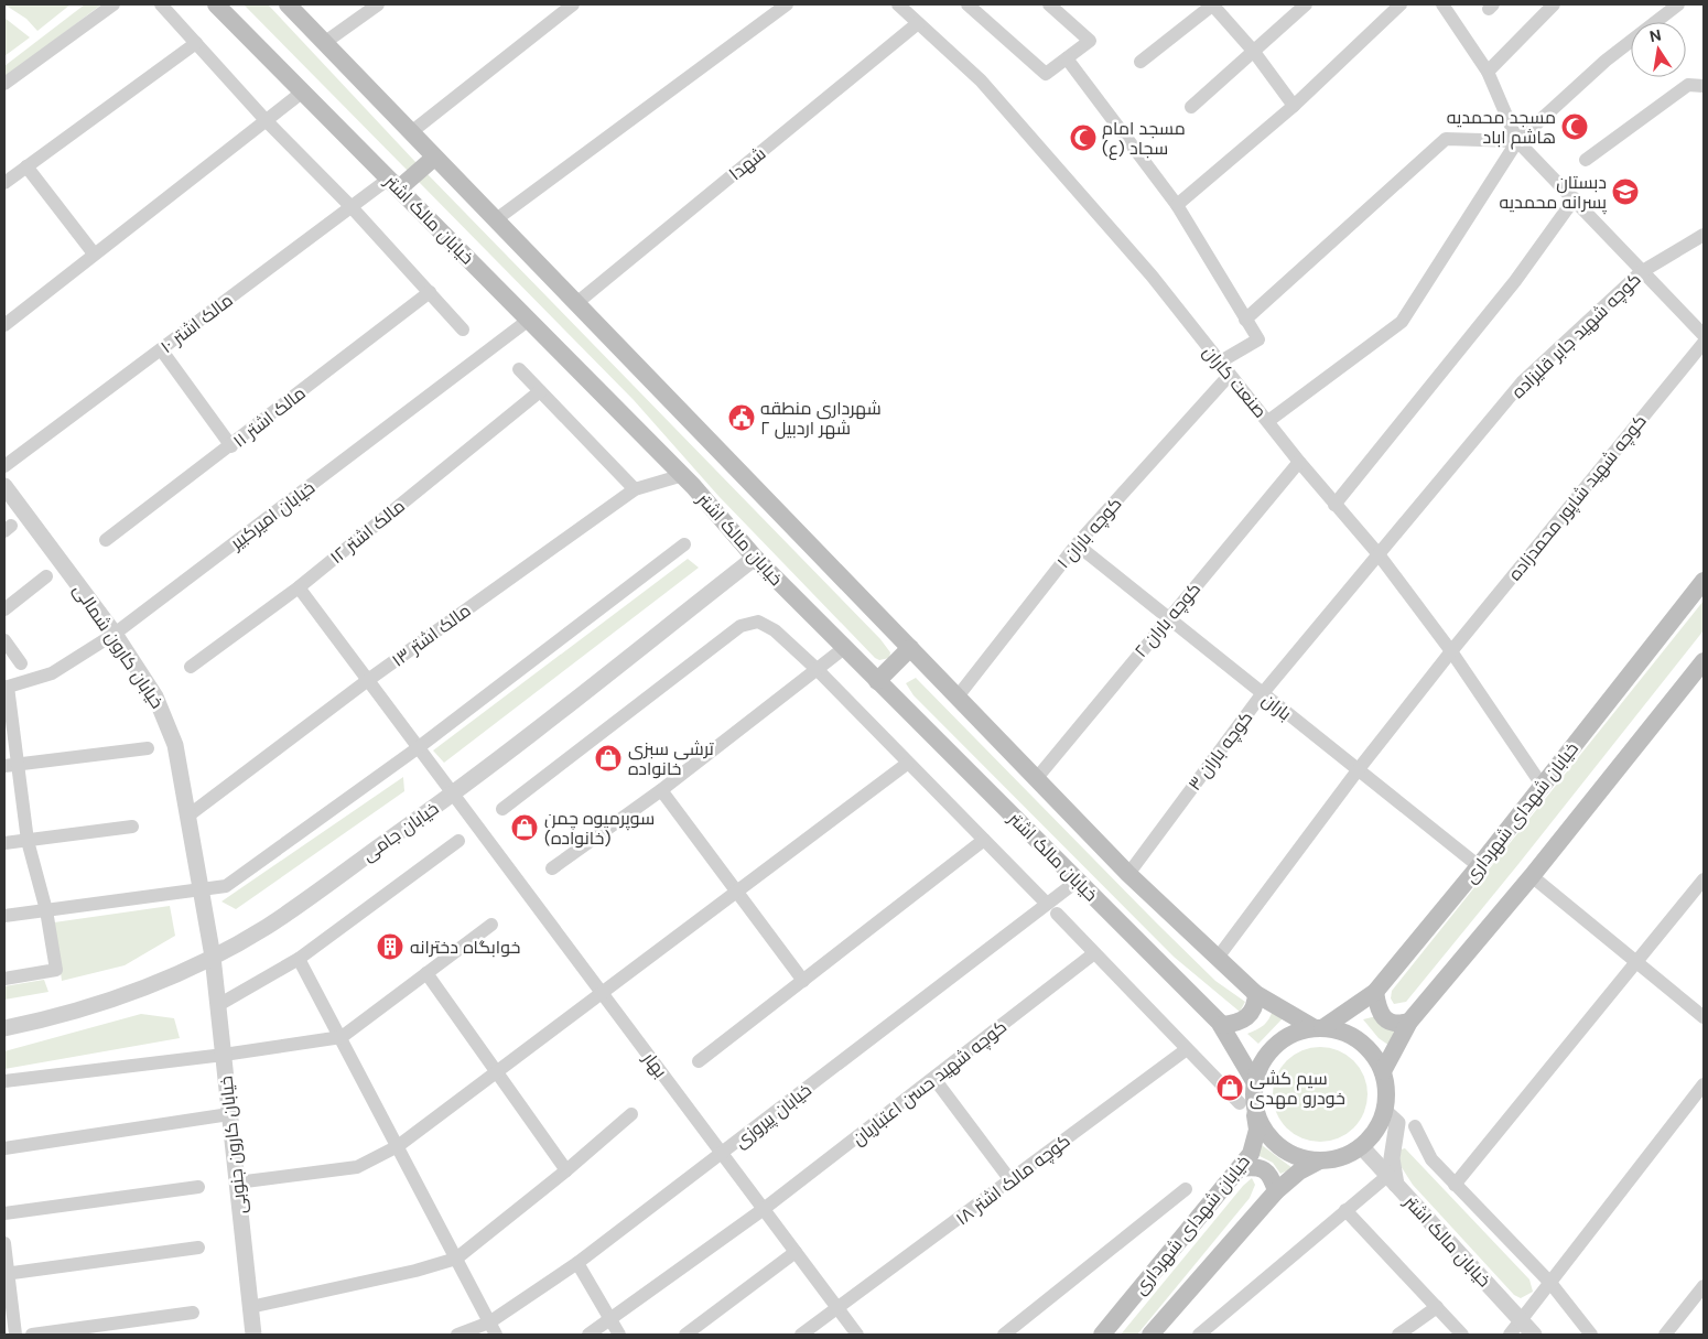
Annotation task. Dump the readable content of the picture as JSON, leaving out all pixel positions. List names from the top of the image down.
{
  "streets": {
    "main road": ["خیابان مالک اشتر", "خیابان شهدای شهرداری"],
    "street": [
      "شهدا",
      "مالک اشتر ۱۰",
      "کوچه شهید جابر قلیزاده",
      "صنعت کاران",
      "مالک اشتر ۱۱",
      "کوچه شهید شاپور محمدزاده",
      "خیابان امیرکبیر",
      "مالک اشتر ۱۲",
      "کوچه باران ۱",
      "کوچه باران ۲",
      "مالک اشتر ۱۳",
      "خیابان کارون شمالی",
      "باران",
      "کوچه باران ۳",
      "خیابان جامی",
      "بهار",
      "کوچه شهید حسن اعتباریان",
      "خیابان پیروزی",
      "خیابان کارون جنوبی",
      "کوچه مالک اشتر ۱۸"
    ]
  },
  "crossings": [
    ["شهدا", "صنعت کاران"],
    ["خیابان مالک اشتر", "مالک اشتر ۱۰"],
    ["خیابان مالک اشتر", "خیابان امیرکبیر"],
    ["خیابان مالک اشتر", "مالک اشتر ۱۳"],
    ["خیابان مالک اشتر", "خیابان شهدای شهرداری"],
    ["خیابان مالک اشتر", "خیابان جامی"],
    ["خیابان مالک اشتر", "خیابان پیروزی"],
    ["کوچه شهید جابر قلیزاده", "صنعت کاران"],
    ["کوچه شهید جابر قلیزاده", "کوچه باران ۳"],
    ["صنعت کاران", "کوچه شهید شاپور محمدزاده"],
    ["صنعت کاران", "کوچه باران ۱"],
    ["صنعت کاران", "کوچه باران ۲"],
    ["صنعت کاران", "کوچه باران ۳"],
    ["صنعت کاران", "خیابان شهدای شهرداری"],
    ["کوچه شهید شاپور محمدزاده", "باران"],
    ["خیابان امیرکبیر", "خیابان کارون شمالی"],
    ["مالک اشتر ۱۲", "بهار"],
    ["کوچه باران ۱", "باران"],
    ["کوچه باران ۲", "باران"],
    ["مالک اشتر ۱۳", "خیابان کارون شمالی"],
    ["مالک اشتر ۱۳", "بهار"],
    ["خیابان کارون شمالی", "خیابان جامی"],
    ["خیابان کارون شمالی", "خیابان کارون جنوبی"],
    ["باران", "کوچه باران ۳"],
    ["باران", "خیابان شهدای شهرداری"],
    ["خیابان جامی", "بهار"],
    ["خیابان جامی", "خیابان کارون جنوبی"],
    ["بهار", "کوچه شهید حسن اعتباریان"],
    ["بهار", "خیابان پیروزی"],
    ["بهار", "کوچه مالک اشتر ۱۸"]
  ],
  "places": {
    "mosque": ["مسجد محمدیه هاشم اباد", "مسجد امام سجاد (ع)"],
    "school or university": ["دبستان پسرانه محمدیه"],
    "public building": ["شهرداری منطقه ۲ شهر اردبیل"],
    "shop": ["ترشی سبزی خانواده", "سوپرمیوه چمن (خانواده)", "سیم کشی خودرو مهدی"],
    "building": ["خوابگاه دخترانه"]
  },
  "north": "top"
}
